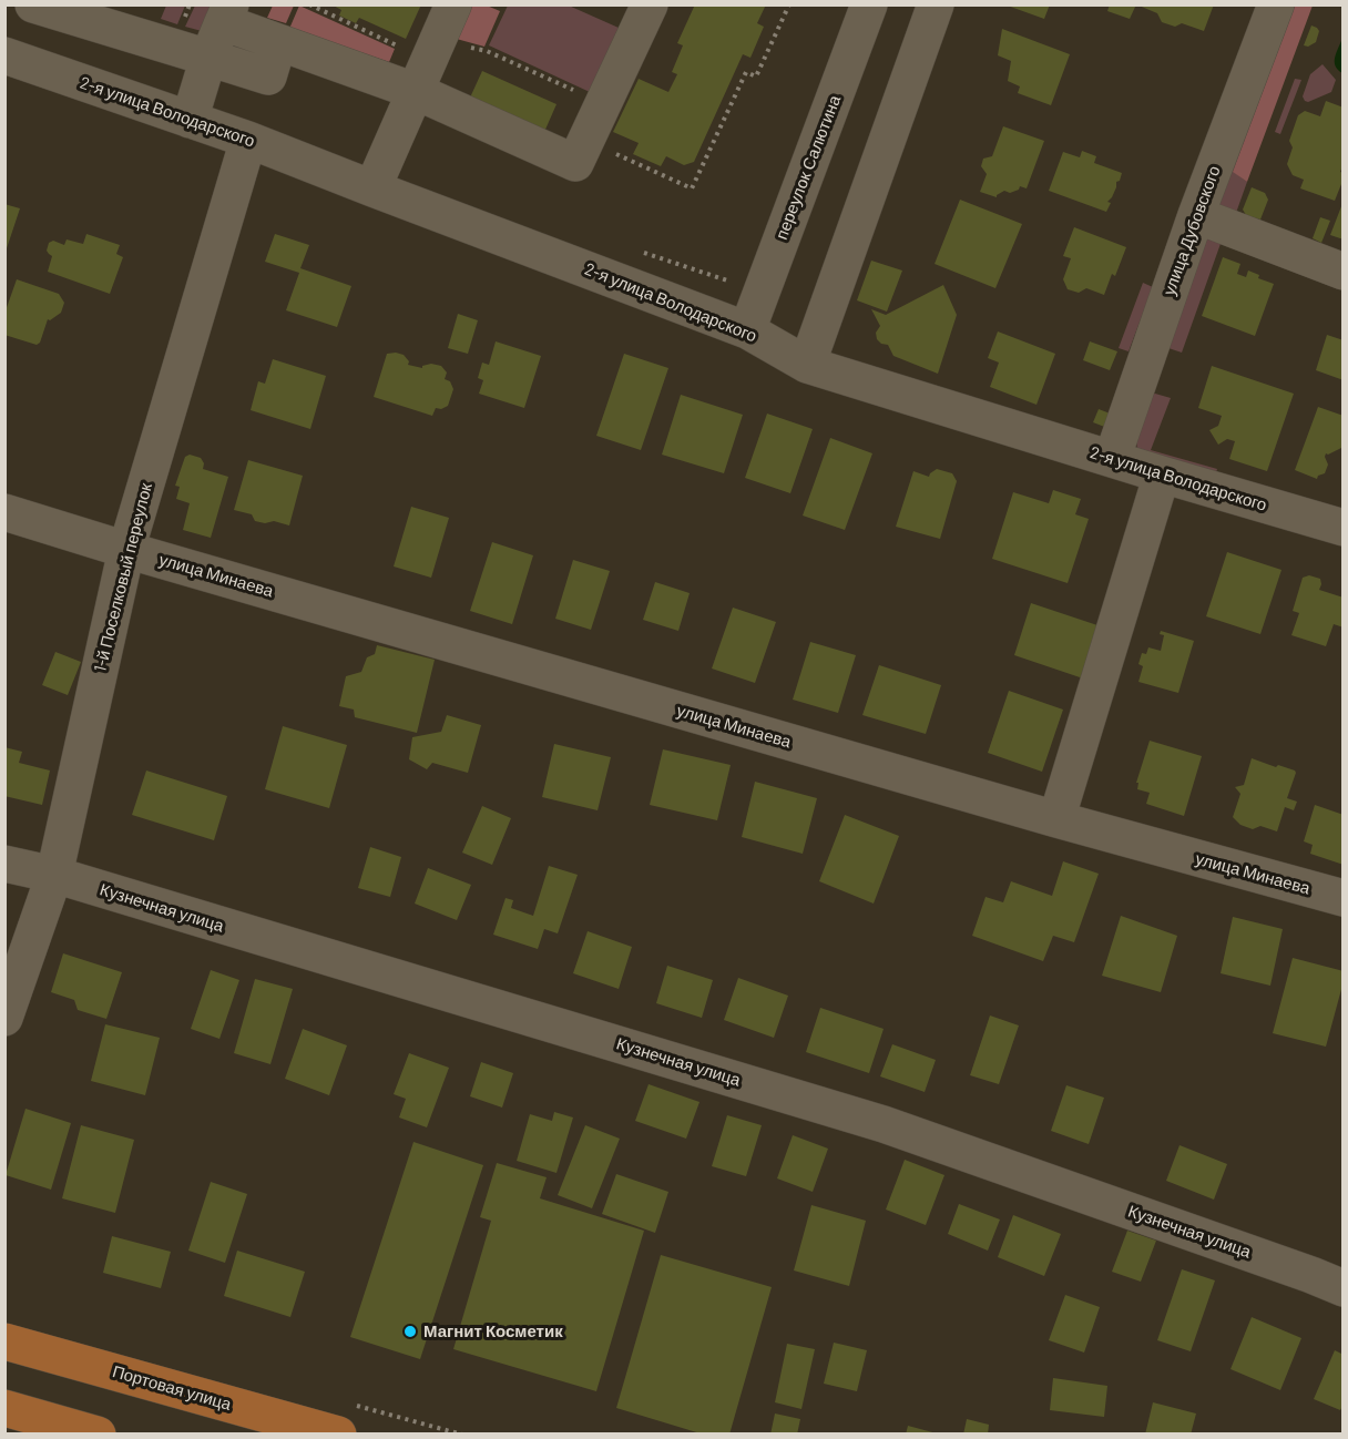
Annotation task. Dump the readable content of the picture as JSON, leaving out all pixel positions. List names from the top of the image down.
{
  "streets": {
    "main road": ["Портовая улица"],
    "street": [
      "2-я улица Володарского",
      "переулок Салютина",
      "улица Дубовского",
      "улица Минаева",
      "1-й Поселковый переулок",
      "Кузнечная улица"
    ]
  },
  "crossings": [
    ["2-я улица Володарского", "переулок Салютина"],
    ["2-я улица Володарского", "улица Дубовского"],
    ["2-я улица Володарского", "1-й Поселковый переулок"],
    ["улица Минаева", "1-й Поселковый переулок"],
    ["1-й Поселковый переулок", "Кузнечная улица"]
  ],
  "places": ["Магнит Косметик"]
}
